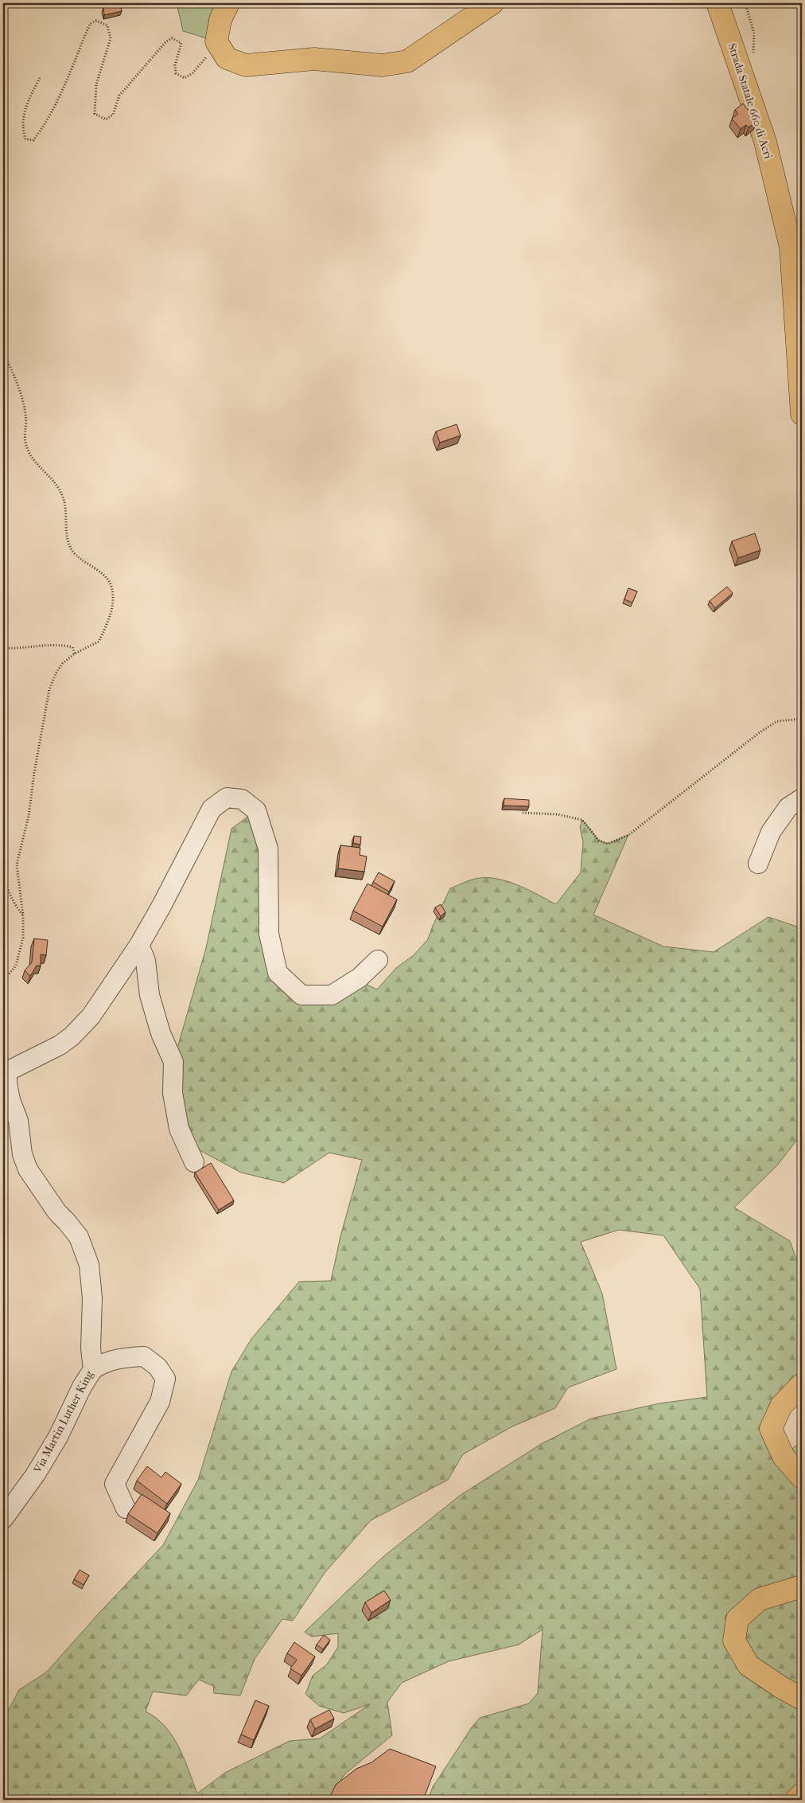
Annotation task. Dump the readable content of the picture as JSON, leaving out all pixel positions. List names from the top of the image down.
{
  "streets": {
    "main road": ["Strada Statale 660 di Acri"],
    "street": ["Via Martin Luther King"]
  }
}
